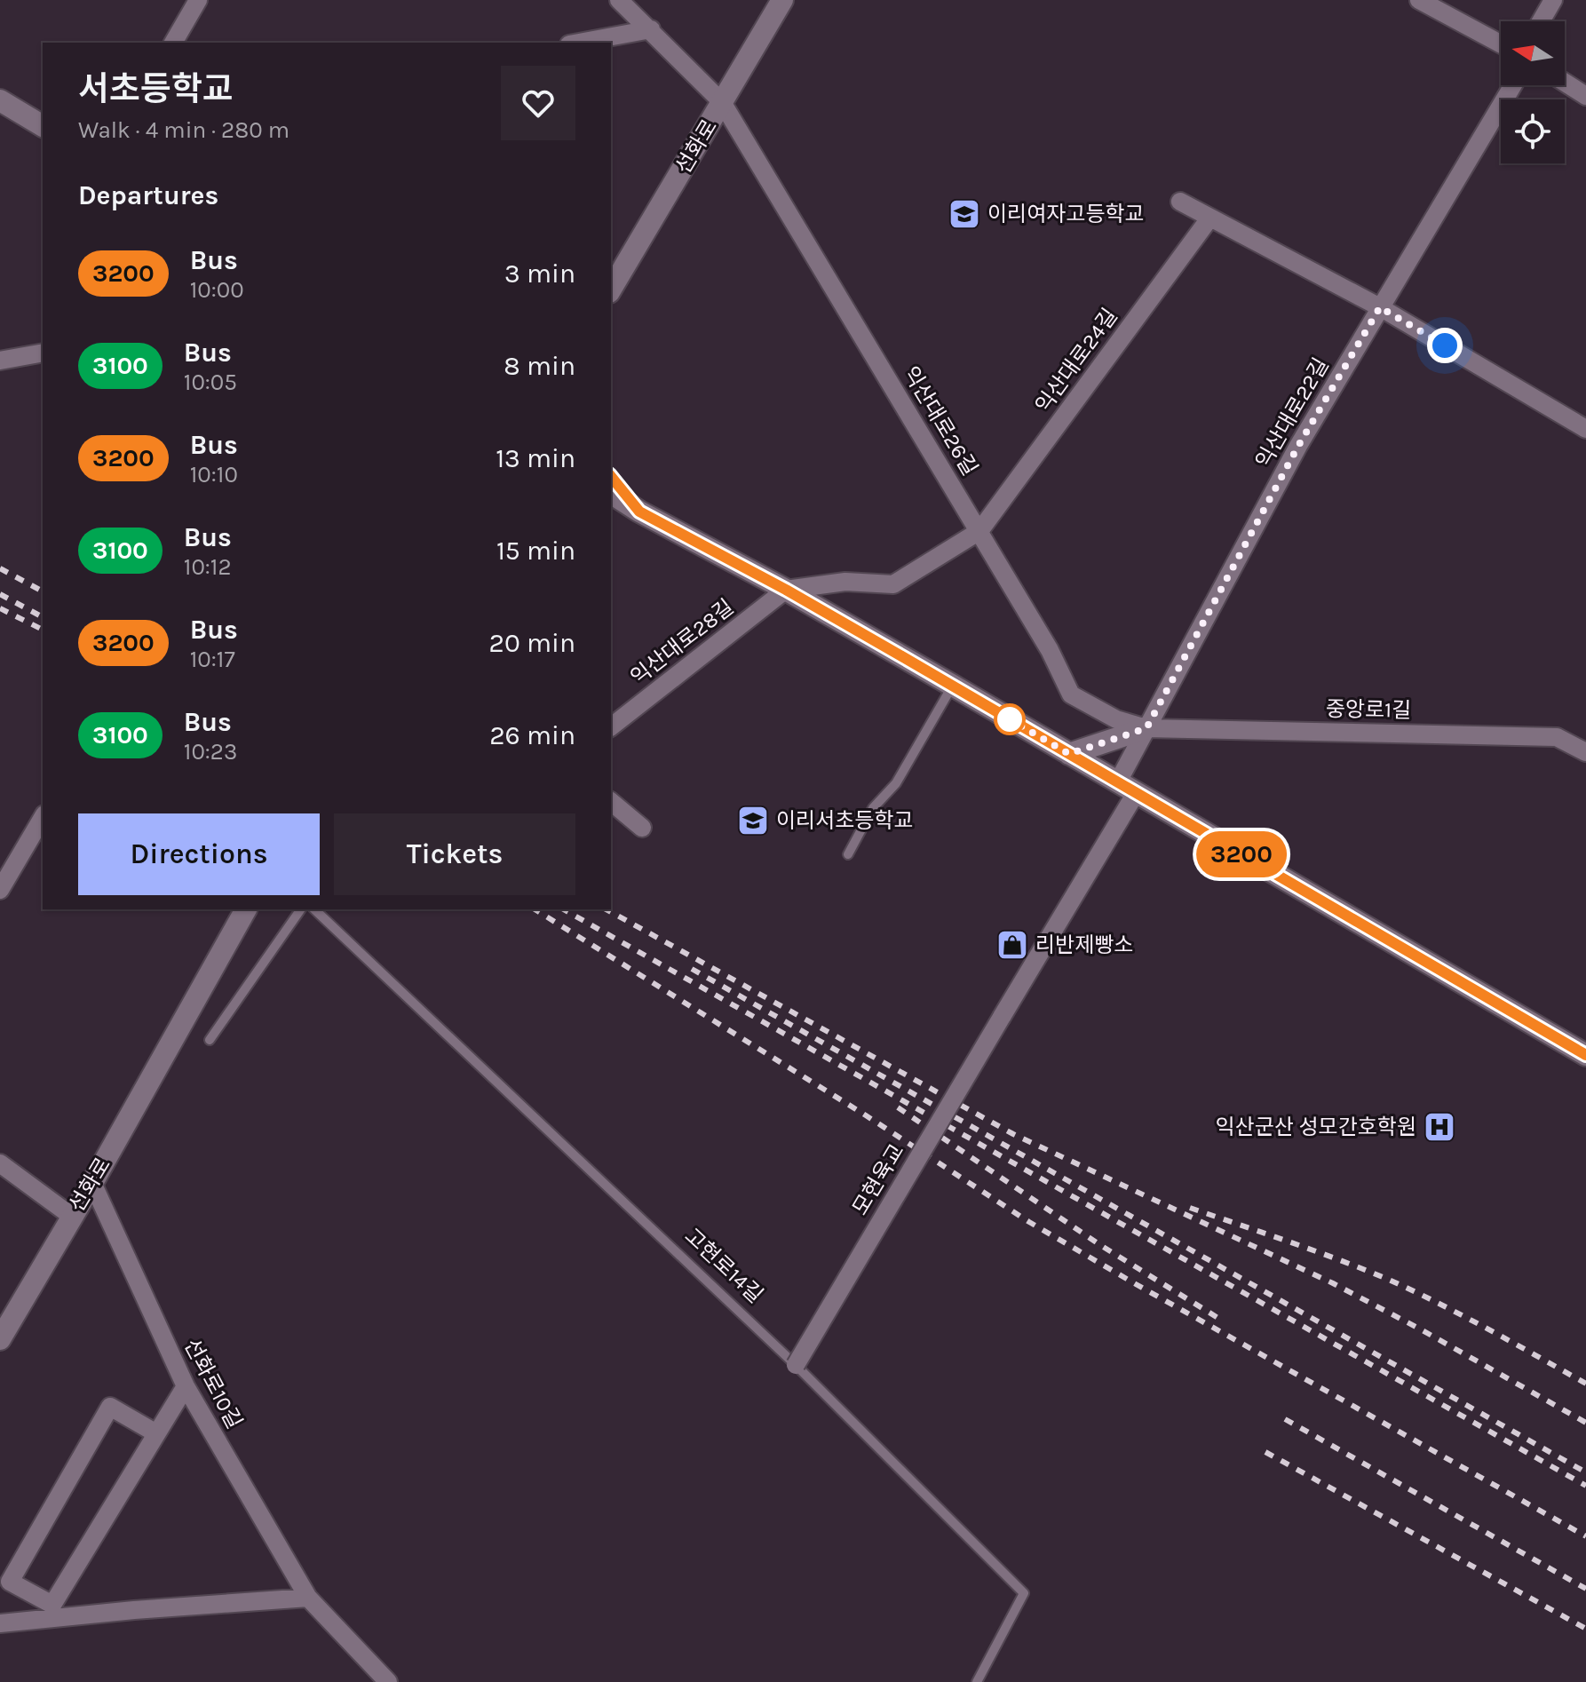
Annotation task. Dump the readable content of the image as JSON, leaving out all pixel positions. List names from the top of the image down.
{
  "streets": {
    "street": [
      "선화로",
      "익산대로24길",
      "익산대로22길",
      "익산대로26길",
      "익산대로28길",
      "중앙로1길",
      "모현육교",
      "선화로10길"
    ],
    "lane": ["고현로14길"]
  },
  "crossings": [
    ["선화로", "익산대로26길"],
    ["선화로", "선화로10길"],
    ["익산대로24길", "익산대로26길"],
    ["익산대로22길", "익산대로26길"],
    ["익산대로22길", "중앙로1길"],
    ["익산대로22길", "모현육교"],
    ["익산대로26길", "중앙로1길"],
    ["모현육교", "고현로14길"]
  ],
  "places": {
    "school or university": ["이리여자고등학교", "이리서초등학교"],
    "shop": ["리반제빵소"],
    "hospital": ["익산군산 성모간호학원"]
  },
  "lines": ["bus line 3200"],
  "north": "left",
  "page": {
    "on_map": "3200",
    "heading": [
      ["서초등학교", "Walk · 4 min · 280 m"],
      "Departures"
    ],
    "list": [
      {
        "mark": "3200",
        "name": "Bus",
        "note": "10:00",
        "value": "3 min"
      },
      {
        "mark": "3100",
        "name": "Bus",
        "note": "10:05",
        "value": "8 min"
      },
      {
        "mark": "3200",
        "name": "Bus",
        "note": "10:10",
        "value": "13 min"
      },
      {
        "mark": "3100",
        "name": "Bus",
        "note": "10:12",
        "value": "15 min"
      },
      {
        "mark": "3200",
        "name": "Bus",
        "note": "10:17",
        "value": "20 min"
      },
      {
        "mark": "3100",
        "name": "Bus",
        "note": "10:23",
        "value": "26 min"
      }
    ],
    "buttons": ["Directions", "Tickets"]
  }
}
